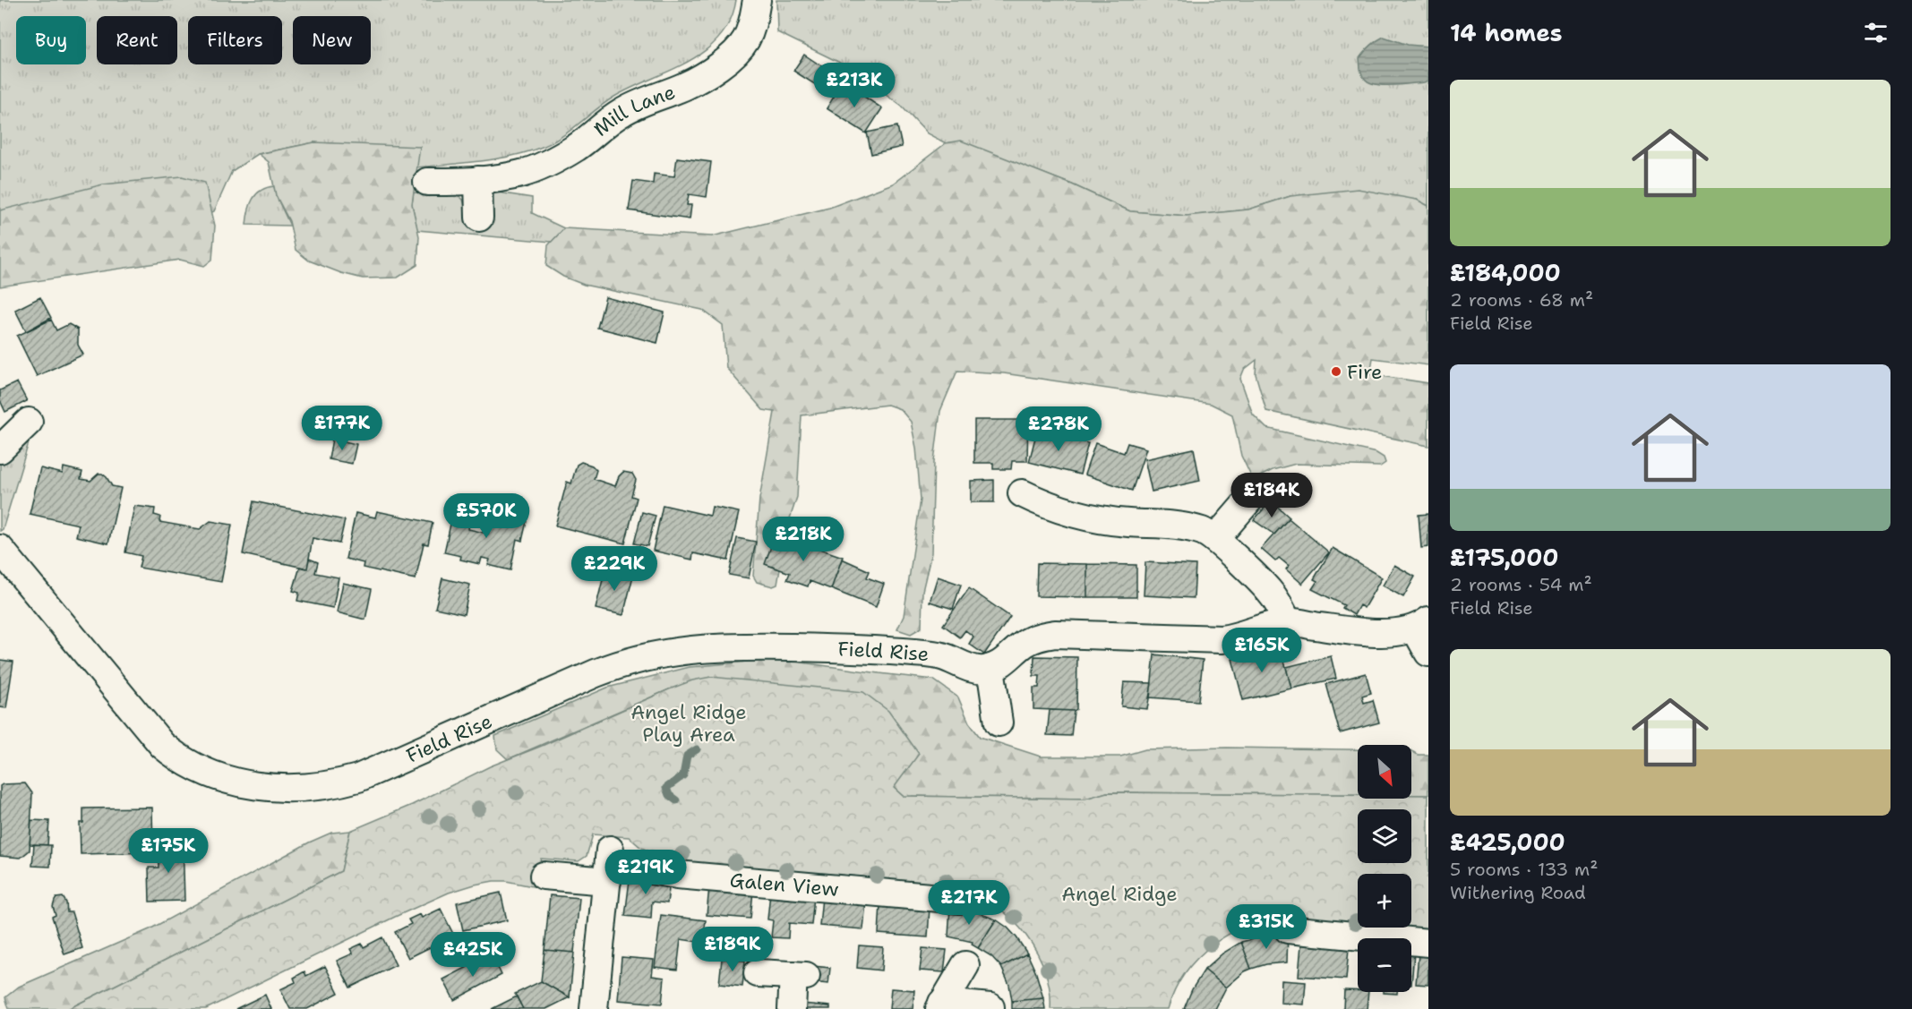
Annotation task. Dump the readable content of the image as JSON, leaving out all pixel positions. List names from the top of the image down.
{
  "streets": {
    "street": ["Mill Lane", "Field Rise", "Galen View"]
  },
  "parks": ["Angel Ridge Play Area", "Angel Ridge"],
  "places": ["Fire"],
  "north": "bottom right",
  "page": {
    "heading": "14 homes",
    "chip": [
      "Buy",
      "Rent",
      "Filters",
      "New"
    ],
    "price": [
      "£213K",
      "£177K",
      "£278K",
      "£184K",
      "£570K",
      "£218K",
      "£229K",
      "£165K",
      "£175K",
      "£219K",
      "£217K",
      "£315K",
      "£189K",
      "£425K"
    ],
    "list": [
      {
        "name": "£184,000",
        "note": "2 rooms · 68 m² · Field Rise"
      },
      {
        "name": "£175,000",
        "note": "2 rooms · 54 m² · Field Rise"
      },
      {
        "name": "£425,000",
        "note": "5 rooms · 133 m² · Withering Road"
      }
    ],
    "map_buttons": ["+", "−"]
  }
}
